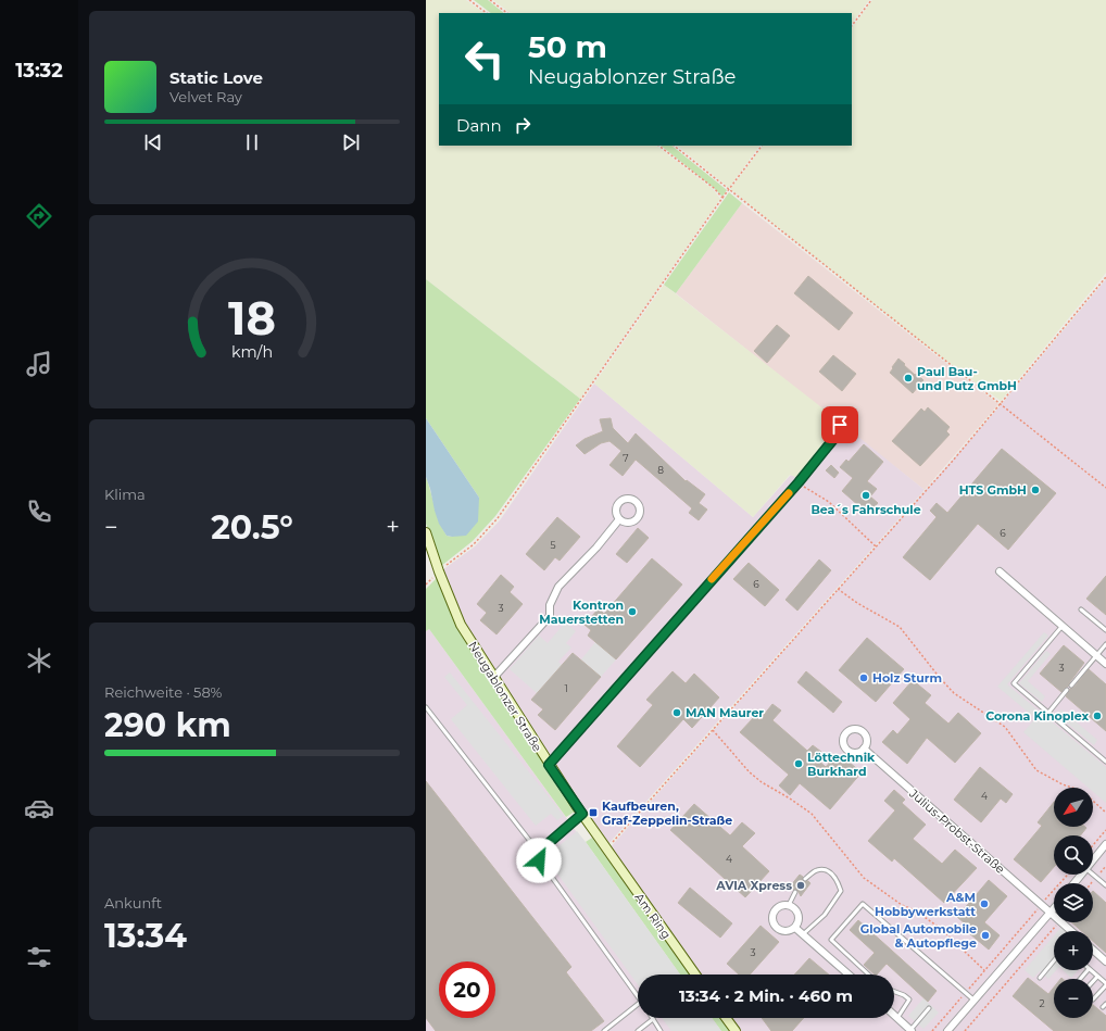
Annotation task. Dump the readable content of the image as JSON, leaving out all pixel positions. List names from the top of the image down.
{
  "streets": {
    "street": ["Neugablonzer Straße", "Julius-Probst-Straße", "Am Ring"]
  },
  "crossings": [
    ["Neugablonzer Straße", "Am Ring"]
  ],
  "places": {
    "other": [
      "Paul Bau- und Putz GmbH",
      "HTS GmbH",
      "Bea´s Fahrschule",
      "Kontron Mauerstetten",
      "Holz Sturm",
      "MAN Maurer",
      "Corona Kinoplex",
      "Löttechnik Burkhard",
      "AVIA Xpress",
      "A&M Hobbywerkstatt",
      "Global Automobile & Autopflege"
    ],
    "transit": ["Kaufbeuren, Graf-Zeppelin-Straße"]
  },
  "house_numbers": [
    "7",
    "8",
    "6",
    "5",
    "6",
    "3",
    "3",
    "1",
    "4",
    "4",
    "3",
    "2"
  ],
  "north": "bottom left",
  "page": {
    "tabs": "13:32",
    "turn": ["50 m", "Neugablonzer Straße"],
    "song": ["Static Love", "Velvet Ray"],
    "then": "Dann",
    "tile": [
      "Klima",
      ["Reichweite · 58%", "290 km"],
      ["Ankunft", "13:34"]
    ],
    "heat": ["−", "20.5°", "+"],
    "map_buttons": ["+", "−"],
    "limit": "20",
    "trip": "13:34 · 2 Min. · 460 m",
    "gauge": ["18", "km/h"]
  }
}
